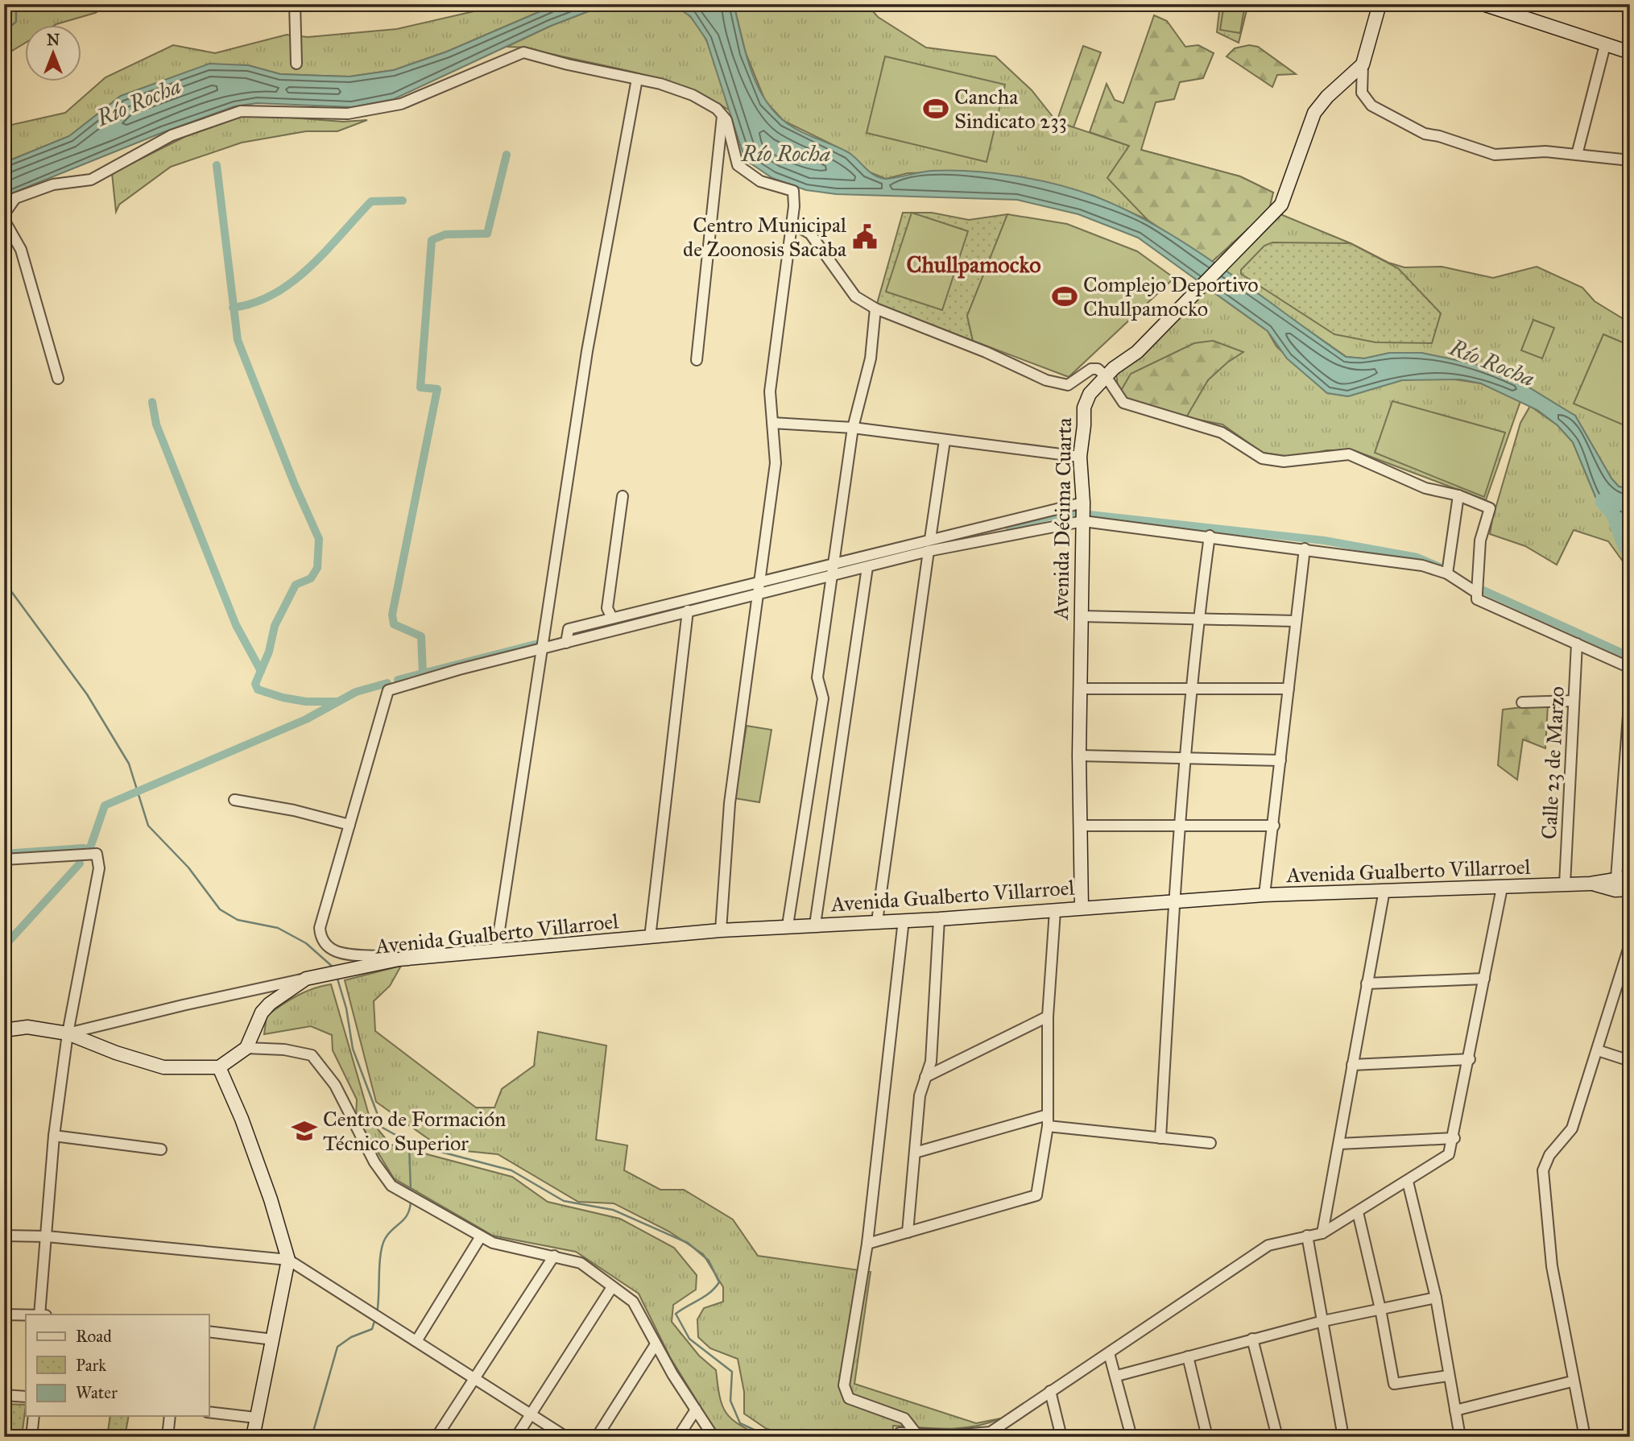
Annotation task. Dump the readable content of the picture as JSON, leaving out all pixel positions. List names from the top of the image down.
{
  "streets": {
    "main road": ["Avenida Décima Cuarta", "Avenida Gualberto Villarroel"],
    "street": ["Calle 23 de Marzo"]
  },
  "crossings": [
    ["Avenida Décima Cuarta", "Avenida Gualberto Villarroel"],
    ["Calle 23 de Marzo", "Avenida Gualberto Villarroel"]
  ],
  "districts": ["Chullpamocko"],
  "water": ["Río Rocha"],
  "places": {
    "sports": ["Cancha Sindicato 233", "Complejo Deportivo Chullpamocko"],
    "public building": ["Centro Municipal de Zoonosis Sacaba"],
    "school or university": ["Centro de Formación Técnico Superior"]
  },
  "legend": ["Road", "Park", "Water"],
  "north": "top"
}
